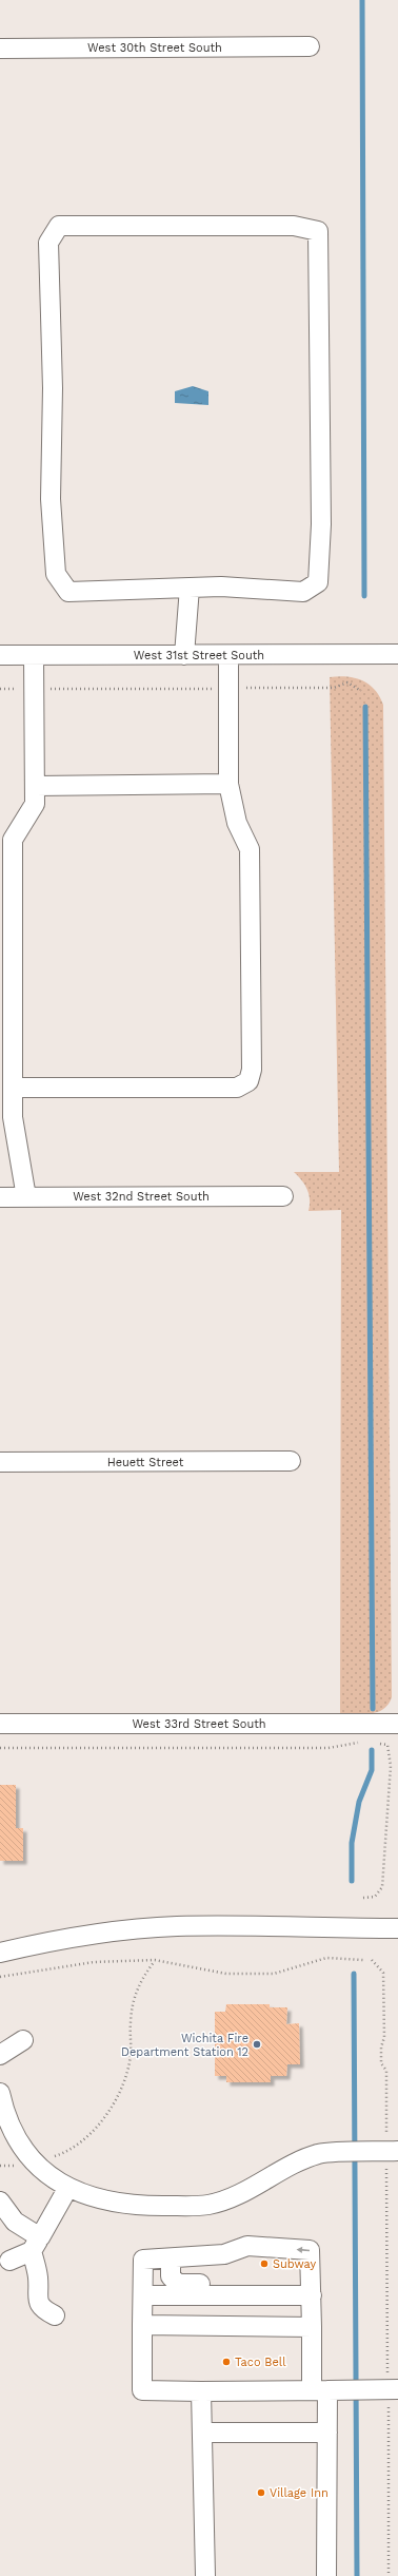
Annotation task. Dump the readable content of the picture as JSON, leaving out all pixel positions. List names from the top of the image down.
{
  "streets": {
    "street": [
      "West 30th Street South",
      "West 31st Street South",
      "West 32nd Street South",
      "Heuett Street",
      "West 33rd Street South"
    ]
  },
  "places": [
    "Wichita Fire Department Station 12",
    "Subway",
    "Taco Bell",
    "Village Inn"
  ]
}
